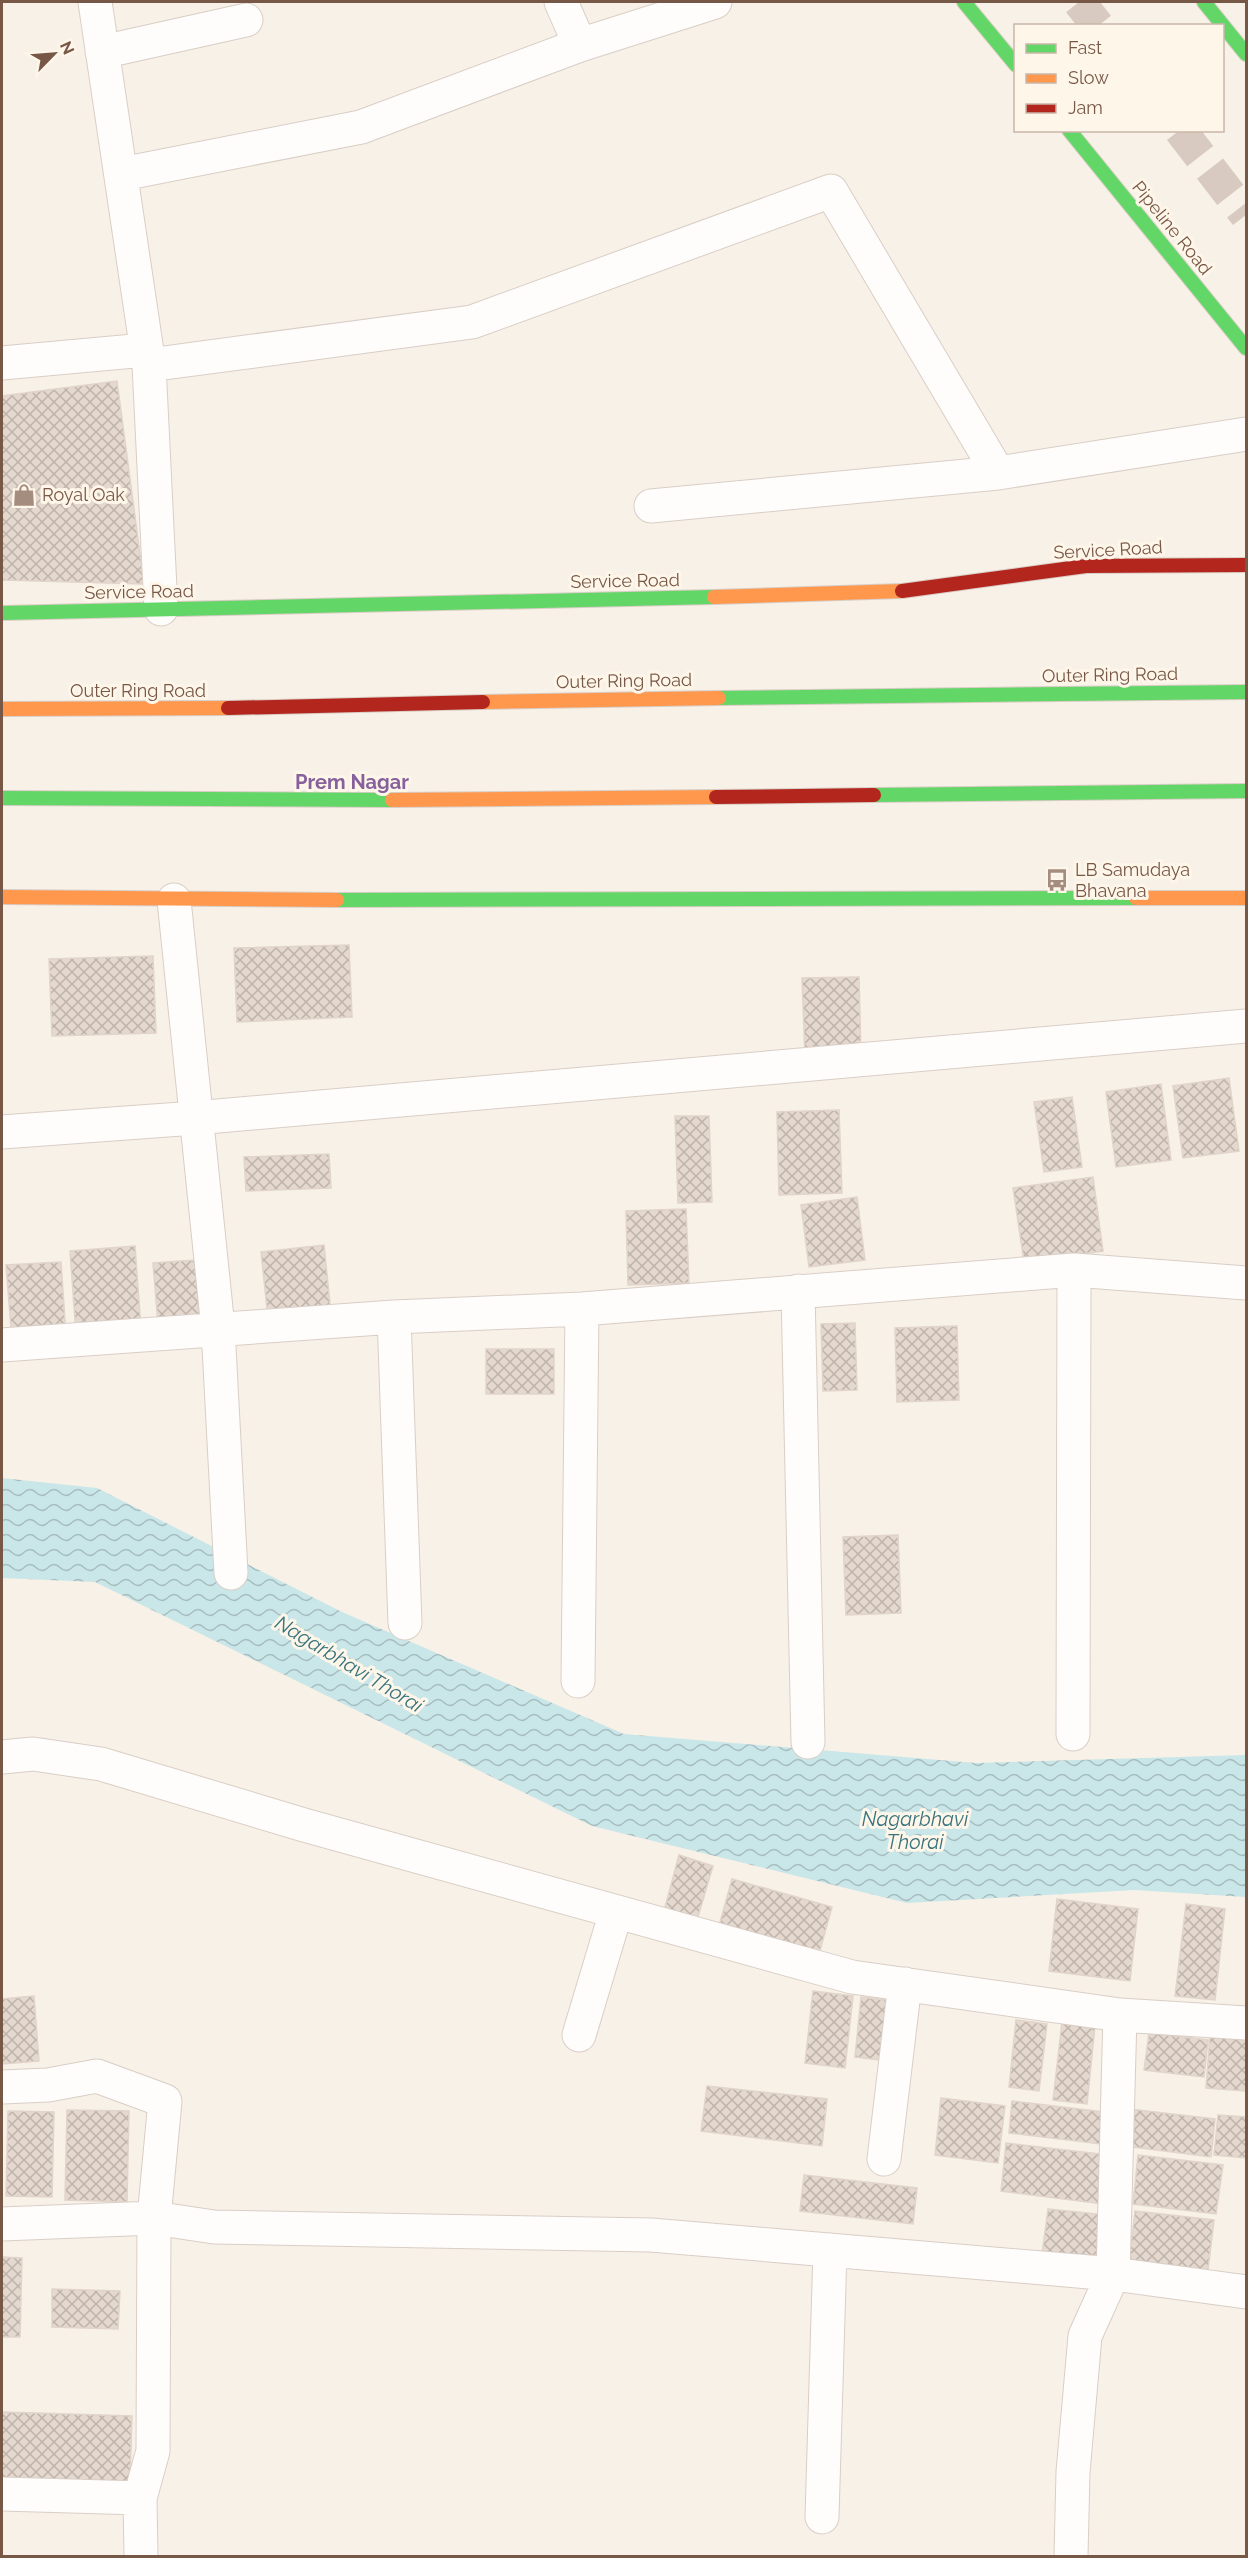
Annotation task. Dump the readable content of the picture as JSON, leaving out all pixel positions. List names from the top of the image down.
{
  "streets": {
    "main road": ["Pipeline Road", "Service Road", "Outer Ring Road"]
  },
  "districts": ["Prem Nagar"],
  "water": ["Nagarbhavi Thorai"],
  "places": {
    "shop": ["Royal Oak"],
    "bus stop": ["LB Samudaya Bhavana"]
  },
  "legend": ["Fast", "Slow", "Jam"],
  "north": "top right"
}
